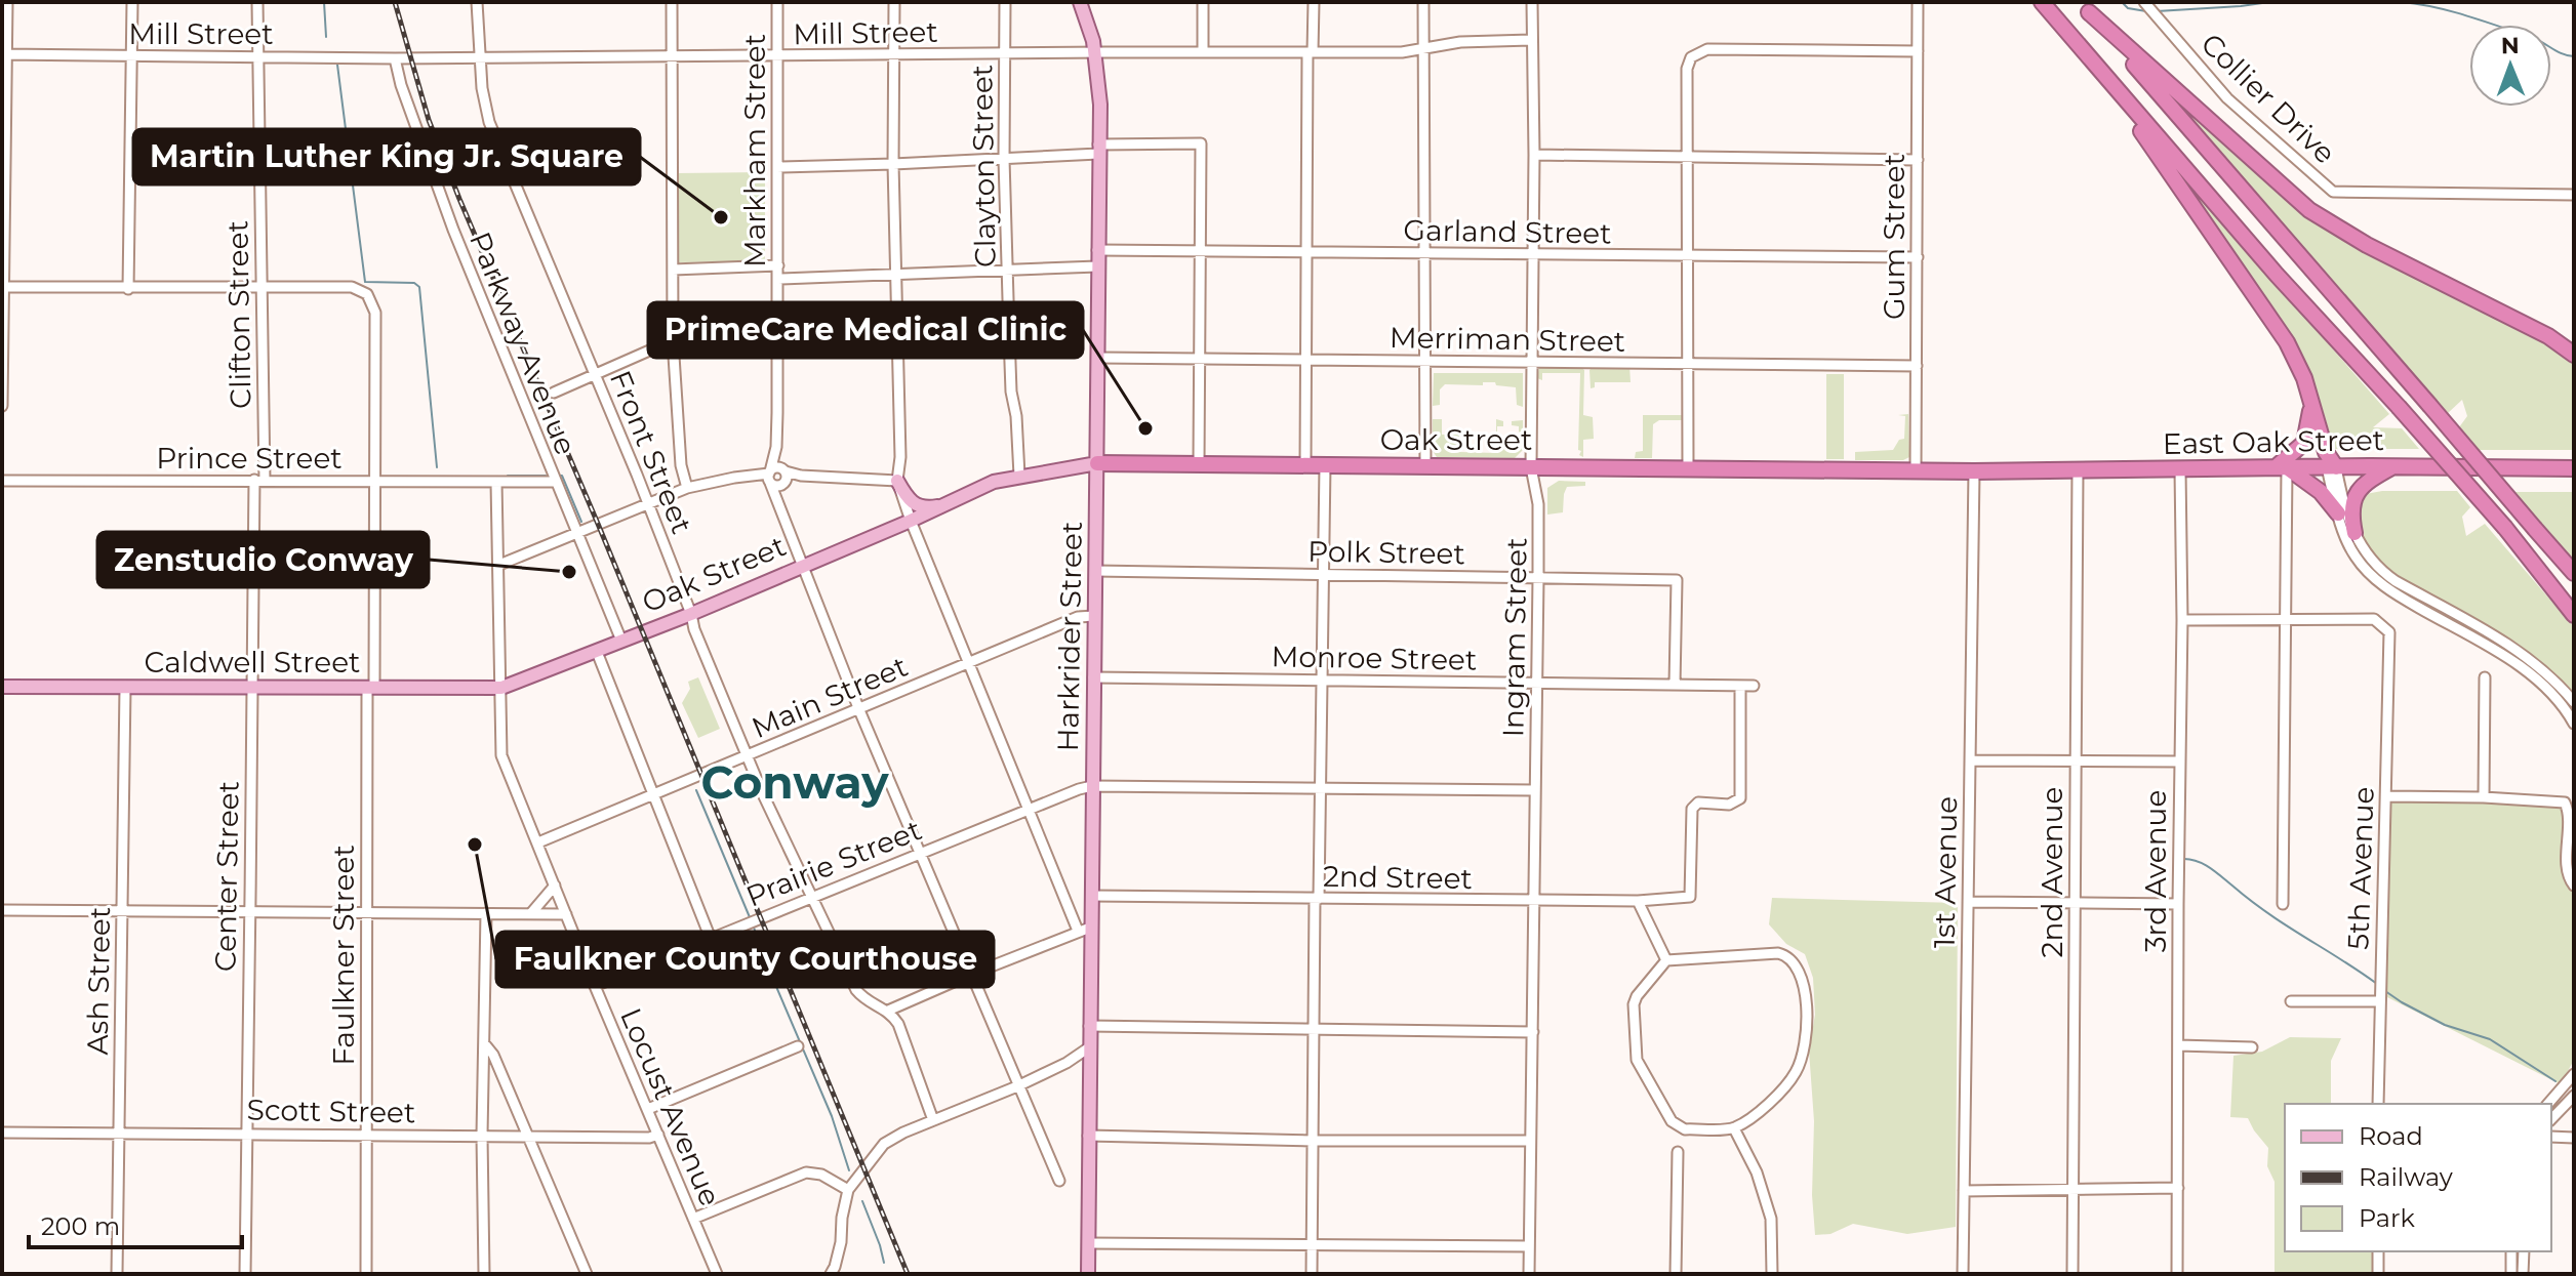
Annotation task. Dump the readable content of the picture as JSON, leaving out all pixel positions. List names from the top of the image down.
{
  "streets": {
    "highway": ["Oak Street", "East Oak Street"],
    "main road": ["Harkrider Street", "Caldwell Street"],
    "street": [
      "Mill Street",
      "Collier Drive",
      "Markham Street",
      "Clayton Street",
      "Garland Street",
      "Gum Street",
      "Clifton Street",
      "Merriman Street",
      "Parkway Avenue",
      "Front Street",
      "Prince Street",
      "Polk Street",
      "Ingram Street",
      "Monroe Street",
      "Main Street",
      "Prairie Street",
      "5th Avenue",
      "3rd Avenue",
      "1st Avenue",
      "2nd Avenue",
      "Center Street",
      "2nd Street",
      "Faulkner Street",
      "Ash Street",
      "Locust Avenue",
      "Scott Street"
    ]
  },
  "crossings": [
    ["Mill Street", "Markham Street"],
    ["Mill Street", "Clayton Street"],
    ["Mill Street", "Clifton Street"],
    ["Mill Street", "Parkway Avenue"],
    ["Mill Street", "Front Street"],
    ["Mill Street", "Harkrider Street"],
    ["Mill Street", "Ingram Street"],
    ["Clayton Street", "Oak Street"],
    ["Garland Street", "Gum Street"],
    ["Garland Street", "Harkrider Street"],
    ["Garland Street", "Ingram Street"],
    ["Gum Street", "Merriman Street"],
    ["Gum Street", "Oak Street"],
    ["Clifton Street", "Prince Street"],
    ["Clifton Street", "Center Street"],
    ["Clifton Street", "Faulkner Street"],
    ["Merriman Street", "Harkrider Street"],
    ["Merriman Street", "Ingram Street"],
    ["Parkway Avenue", "Oak Street"],
    ["Parkway Avenue", "Prince Street"],
    ["Oak Street", "East Oak Street"],
    ["Oak Street", "Front Street"],
    ["Oak Street", "Harkrider Street"],
    ["Oak Street", "Ingram Street"],
    ["Oak Street", "Caldwell Street"],
    ["Oak Street", "1st Avenue"],
    ["Oak Street", "Locust Avenue"],
    ["East Oak Street", "3rd Avenue"],
    ["East Oak Street", "1st Avenue"],
    ["East Oak Street", "2nd Avenue"],
    ["Front Street", "Main Street"],
    ["Front Street", "Prairie Street"],
    ["Prince Street", "Center Street"],
    ["Prince Street", "Faulkner Street"],
    ["Prince Street", "Locust Avenue"],
    ["Polk Street", "Harkrider Street"],
    ["Polk Street", "Ingram Street"],
    ["Polk Street", "Monroe Street"],
    ["Harkrider Street", "Monroe Street"],
    ["Harkrider Street", "Main Street"],
    ["Harkrider Street", "Prairie Street"],
    ["Harkrider Street", "2nd Street"],
    ["Ingram Street", "Monroe Street"],
    ["Ingram Street", "Prairie Street"],
    ["Ingram Street", "2nd Street"],
    ["Monroe Street", "2nd Street"],
    ["Caldwell Street", "Center Street"],
    ["Caldwell Street", "Faulkner Street"],
    ["Caldwell Street", "Ash Street"],
    ["Caldwell Street", "Locust Avenue"],
    ["Main Street", "Locust Avenue"],
    ["Prairie Street", "Locust Avenue"],
    ["Center Street", "Scott Street"],
    ["Faulkner Street", "Scott Street"],
    ["Ash Street", "Scott Street"],
    ["Locust Avenue", "Scott Street"]
  ],
  "districts": ["Conway"],
  "places": [
    "Martin Luther King Jr. Square",
    "PrimeCare Medical Clinic",
    "Zenstudio Conway",
    "Faulkner County Courthouse"
  ],
  "legend": ["Road", "Railway", "Park"],
  "scale_bar": "200 m",
  "north": "top"
}
